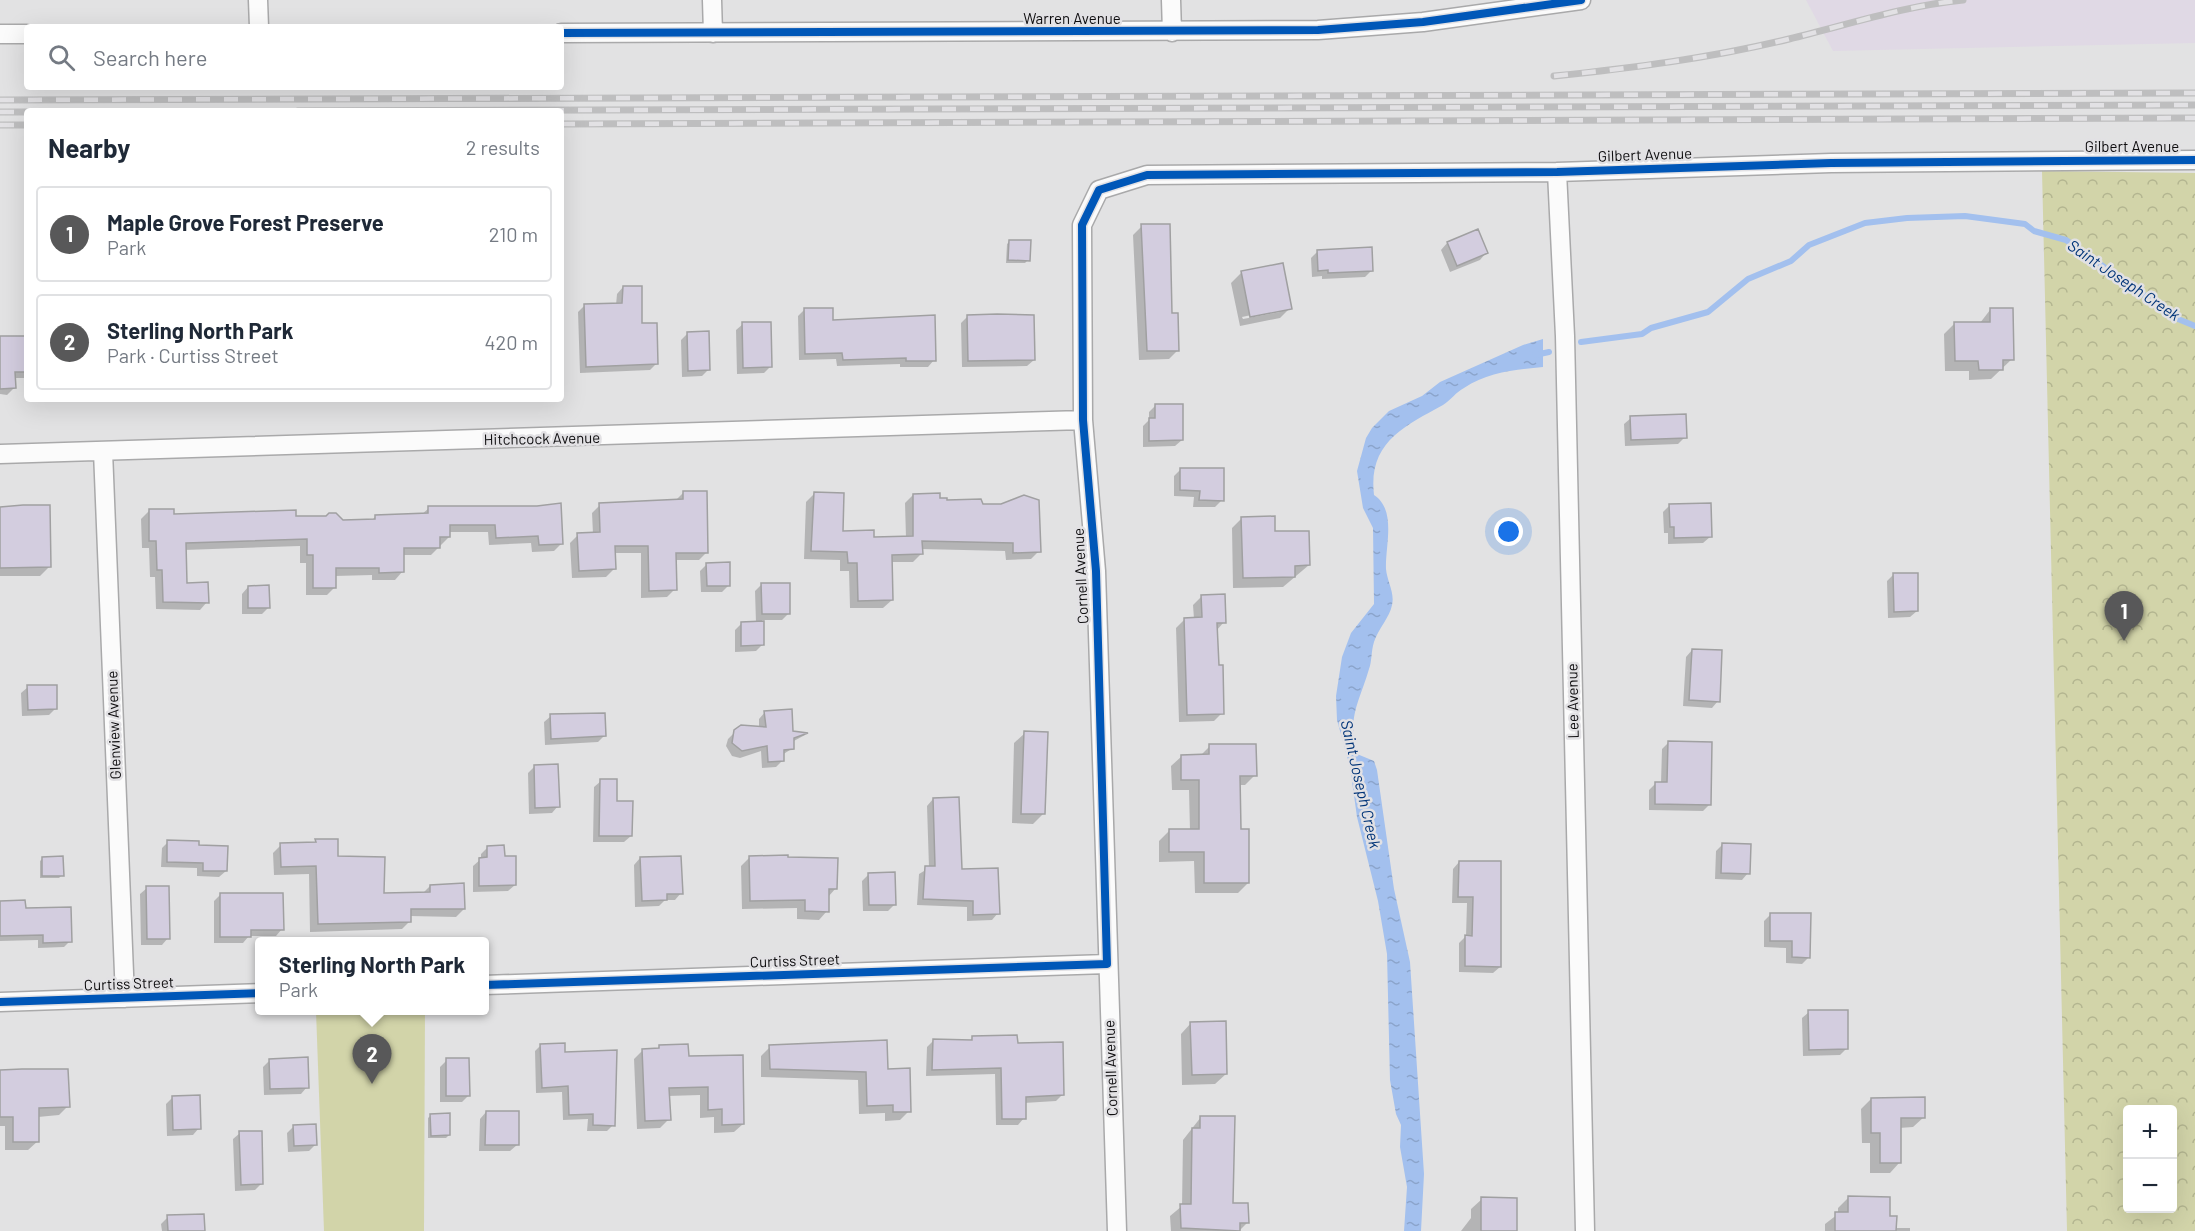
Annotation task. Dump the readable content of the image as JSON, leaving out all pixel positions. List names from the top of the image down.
{
  "streets": {
    "street": [
      "Warren Avenue",
      "Gilbert Avenue",
      "Hitchcock Avenue",
      "Cornell Avenue",
      "Lee Avenue",
      "Glenview Avenue",
      "Curtiss Street"
    ]
  },
  "crossings": [
    ["Gilbert Avenue", "Cornell Avenue"],
    ["Gilbert Avenue", "Lee Avenue"],
    ["Hitchcock Avenue", "Cornell Avenue"],
    ["Hitchcock Avenue", "Glenview Avenue"],
    ["Cornell Avenue", "Curtiss Street"],
    ["Glenview Avenue", "Curtiss Street"]
  ],
  "water": ["Saint Joseph Creek"],
  "page": {
    "search": "Search here",
    "heading": ["Nearby", "2 results"],
    "list": [
      {
        "mark": "1",
        "name": "Maple Grove Forest Preserve",
        "note": "Park",
        "value": "210 m"
      },
      {
        "mark": "2",
        "name": "Sterling North Park",
        "note": "Park · Curtiss Street",
        "value": "420 m"
      }
    ],
    "pins": ["1", "2"],
    "popup": ["Sterling North Park", "Park"],
    "map_buttons": ["+", "−"]
  }
}
